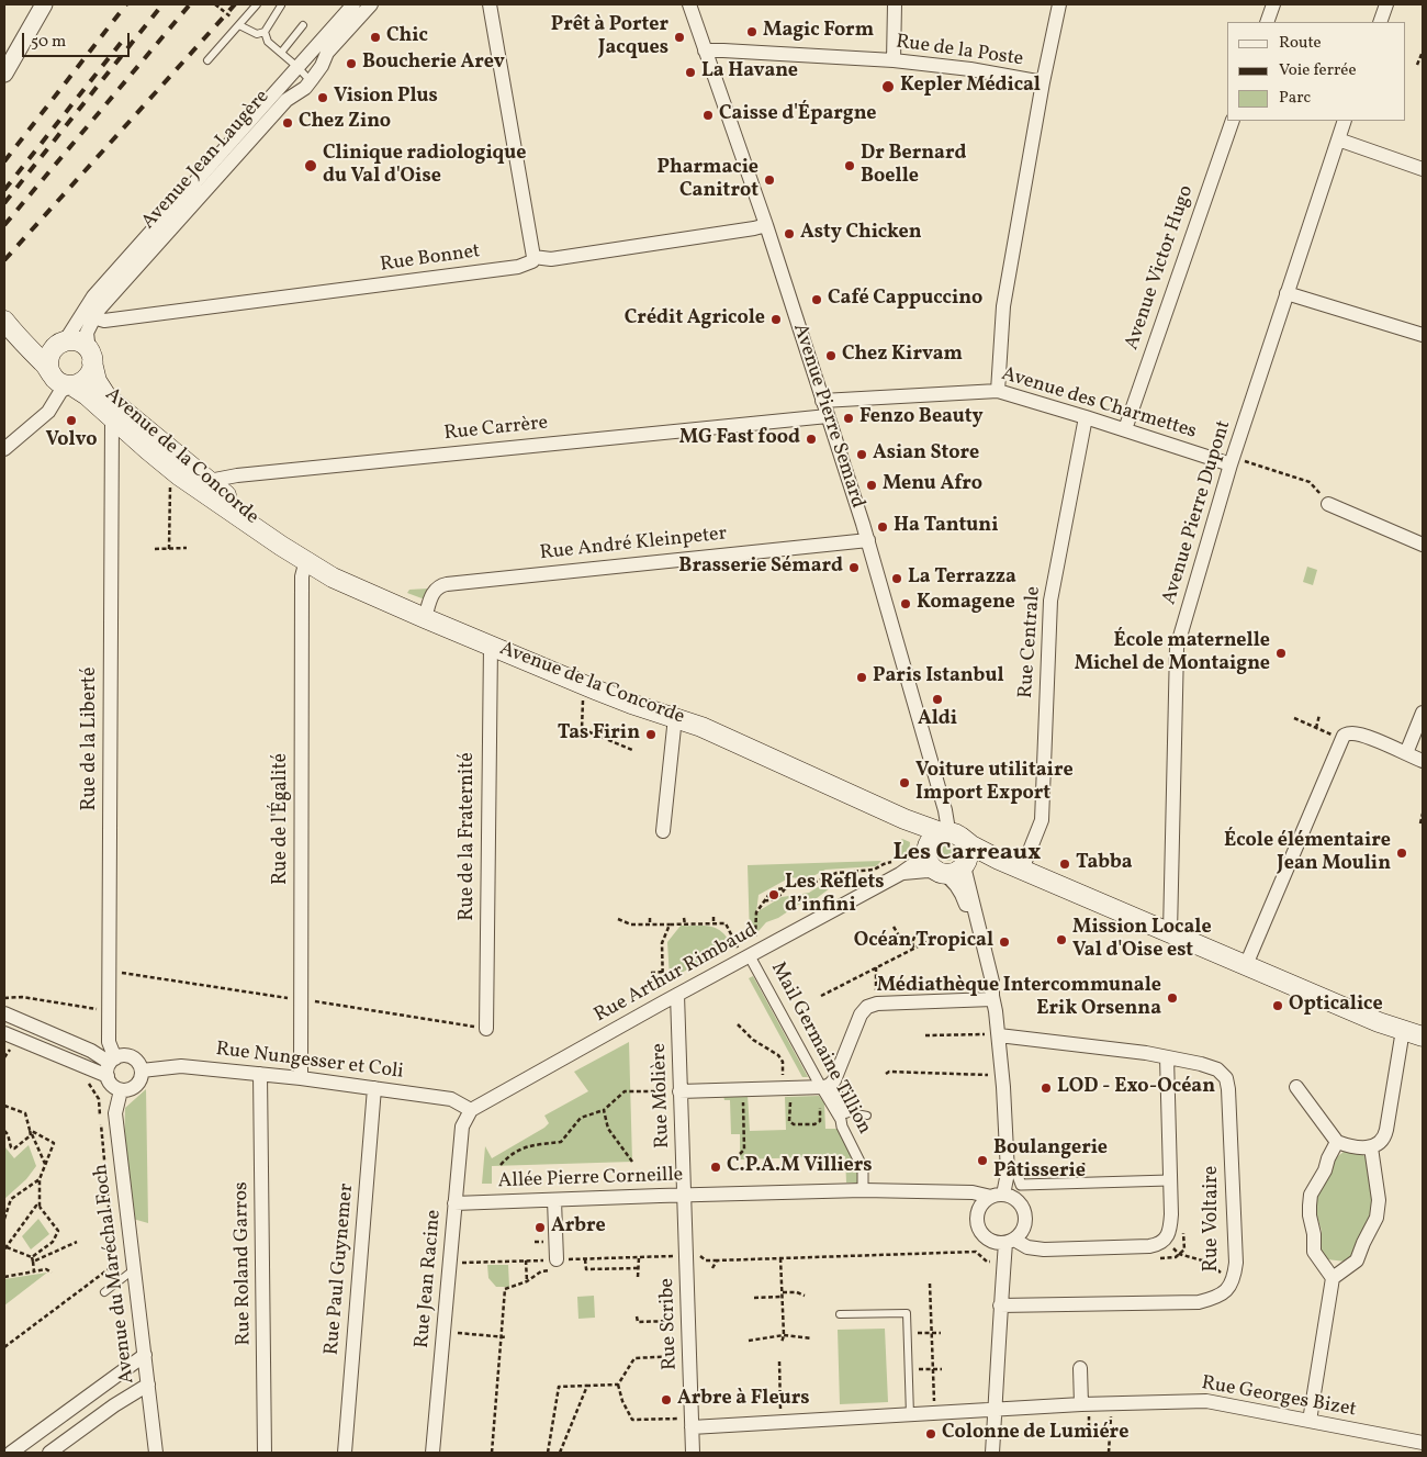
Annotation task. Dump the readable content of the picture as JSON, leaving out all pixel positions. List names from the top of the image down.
{
  "streets": {
    "main road": ["Avenue de la Concorde"],
    "street": [
      "Rue de la Poste",
      "Avenue Jean Laugère",
      "Rue Bonnet",
      "Avenue Victor Hugo",
      "Avenue des Charmettes",
      "Avenue Pierre Semard",
      "Rue Carrère",
      "Avenue Pierre Dupont",
      "Rue André Kleinpeter",
      "Rue Centrale",
      "Rue de la Liberté",
      "Rue de l'Égalité",
      "Rue de la Fraternité",
      "Rue Arthur Rimbaud",
      "Mail Germaine Tillion",
      "Rue Nungesser et Coli",
      "Rue Molière",
      "Allée Pierre Corneille",
      "Rue Voltaire",
      "Rue Roland Garros",
      "Rue Paul Guynemer",
      "Avenue du Maréchal Foch",
      "Rue Jean Racine",
      "Rue Scribe",
      "Rue Georges Bizet"
    ]
  },
  "crossings": [
    ["Rue de la Poste", "Avenue Pierre Semard"],
    ["Avenue Jean Laugère", "Rue Bonnet"],
    ["Avenue Jean Laugère", "Avenue de la Concorde"],
    ["Rue Bonnet", "Avenue Pierre Semard"],
    ["Avenue Victor Hugo", "Avenue des Charmettes"],
    ["Avenue des Charmettes", "Avenue Pierre Semard"],
    ["Avenue des Charmettes", "Avenue Pierre Dupont"],
    ["Avenue des Charmettes", "Rue Centrale"],
    ["Avenue Pierre Semard", "Rue Carrère"],
    ["Avenue Pierre Semard", "Avenue de la Concorde"],
    ["Avenue Pierre Semard", "Rue André Kleinpeter"],
    ["Rue Carrère", "Avenue de la Concorde"],
    ["Avenue de la Concorde", "Rue André Kleinpeter"],
    ["Avenue de la Concorde", "Rue de la Liberté"],
    ["Avenue de la Concorde", "Rue de l'Égalité"],
    ["Avenue de la Concorde", "Rue de la Fraternité"],
    ["Avenue de la Concorde", "Rue Arthur Rimbaud"],
    ["Rue de la Liberté", "Rue Nungesser et Coli"],
    ["Rue de la Liberté", "Avenue du Maréchal Foch"],
    ["Rue de l'Égalité", "Rue Nungesser et Coli"],
    ["Rue Arthur Rimbaud", "Mail Germaine Tillion"],
    ["Rue Arthur Rimbaud", "Rue Nungesser et Coli"],
    ["Rue Arthur Rimbaud", "Rue Molière"],
    ["Rue Arthur Rimbaud", "Rue Jean Racine"],
    ["Mail Germaine Tillion", "Allée Pierre Corneille"],
    ["Rue Nungesser et Coli", "Rue Roland Garros"],
    ["Rue Nungesser et Coli", "Rue Paul Guynemer"],
    ["Rue Nungesser et Coli", "Avenue du Maréchal Foch"],
    ["Rue Nungesser et Coli", "Rue Jean Racine"],
    ["Rue Molière", "Allée Pierre Corneille"],
    ["Rue Molière", "Rue Scribe"],
    ["Allée Pierre Corneille", "Rue Jean Racine"],
    ["Allée Pierre Corneille", "Rue Scribe"],
    ["Rue Scribe", "Rue Georges Bizet"]
  ],
  "districts": ["Les Carreaux"],
  "places": [
    "Magic Form",
    "Chic",
    "Prêt à Porter Jacques",
    "Boucherie Arev",
    "La Havane",
    "Kepler Médical",
    "Vision Plus",
    "Caisse d'Épargne",
    "Chez Zino",
    "Clinique radiologique du Val d'Oise",
    "Dr Bernard Boelle",
    "Pharmacie Canitrot",
    "Asty Chicken",
    "Café Cappuccino",
    "Crédit Agricole",
    "Chez Kirvam",
    "Fenzo Beauty",
    "Volvo",
    "MG Fast food",
    "Asian Store",
    "Menu Afro",
    "Ha Tantuni",
    "Brasserie Sémard",
    "La Terrazza",
    "Komagene",
    "École maternelle Michel de Montaigne",
    "Paris Istanbul",
    "Aldi",
    "Tas Firin",
    "Voiture utilitaire Import Export",
    "École élémentaire Jean Moulin",
    "Tabba",
    "Les Reflets d’infini",
    "Mission Locale Val d'Oise est",
    "Océan Tropical",
    "Médiathèque Intercommunale Erik Orsenna",
    "Opticalice",
    "LOD - Exo-Océan",
    "Boulangerie Pâtisserie",
    "C.P.A.M Villiers",
    "Arbre",
    "Arbre à Fleurs",
    "Colonne de Lumiére"
  ],
  "legend": ["Route", "Voie ferrée", "Parc"],
  "scale_bar": "50 m"
}
